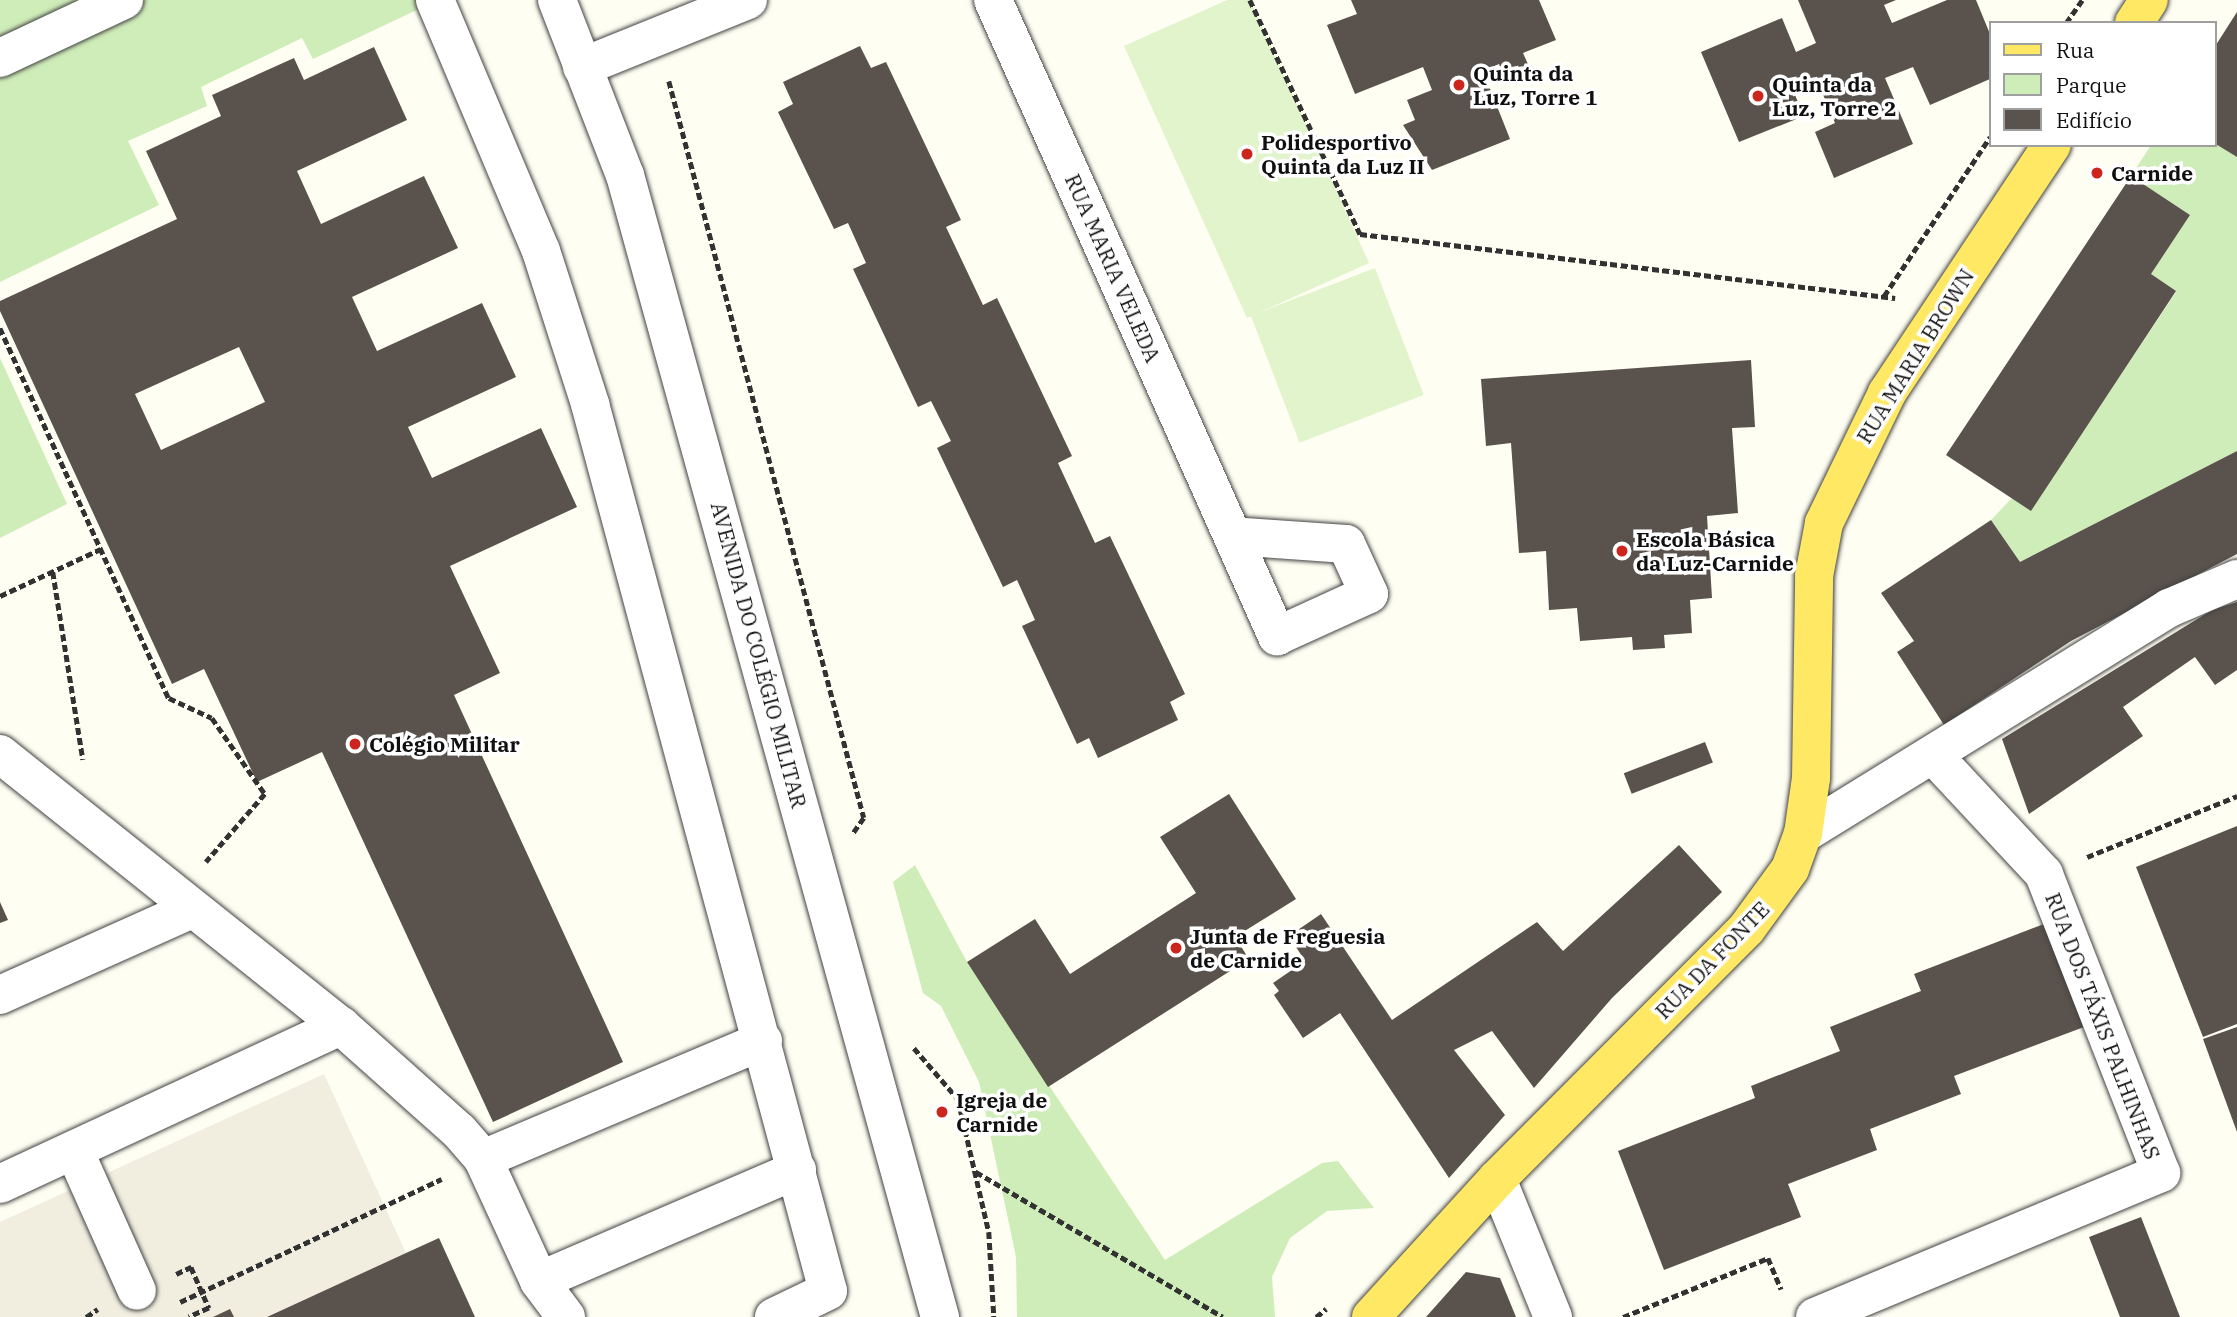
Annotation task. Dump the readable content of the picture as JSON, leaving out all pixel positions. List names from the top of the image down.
{
  "streets": {
    "main road": ["RUA MARIA BROWN", "RUA DA FONTE"],
    "street": ["RUA MARIA VELEDA", "AVENIDA DO COLÉGIO MILITAR", "RUA DOS TÁXIS PALHINHAS"]
  },
  "crossings": [
    ["RUA MARIA BROWN", "RUA DA FONTE"]
  ],
  "places": [
    "Quinta da Luz, Torre 1",
    "Quinta da Luz, Torre 2",
    "Polidesportivo Quinta da Luz II",
    "Carnide",
    "Escola Básica da Luz-Carnide",
    "Colégio Militar",
    "Junta de Freguesia de Carnide",
    "Igreja de Carnide"
  ],
  "legend": ["Rua", "Parque", "Edifício"]
}
